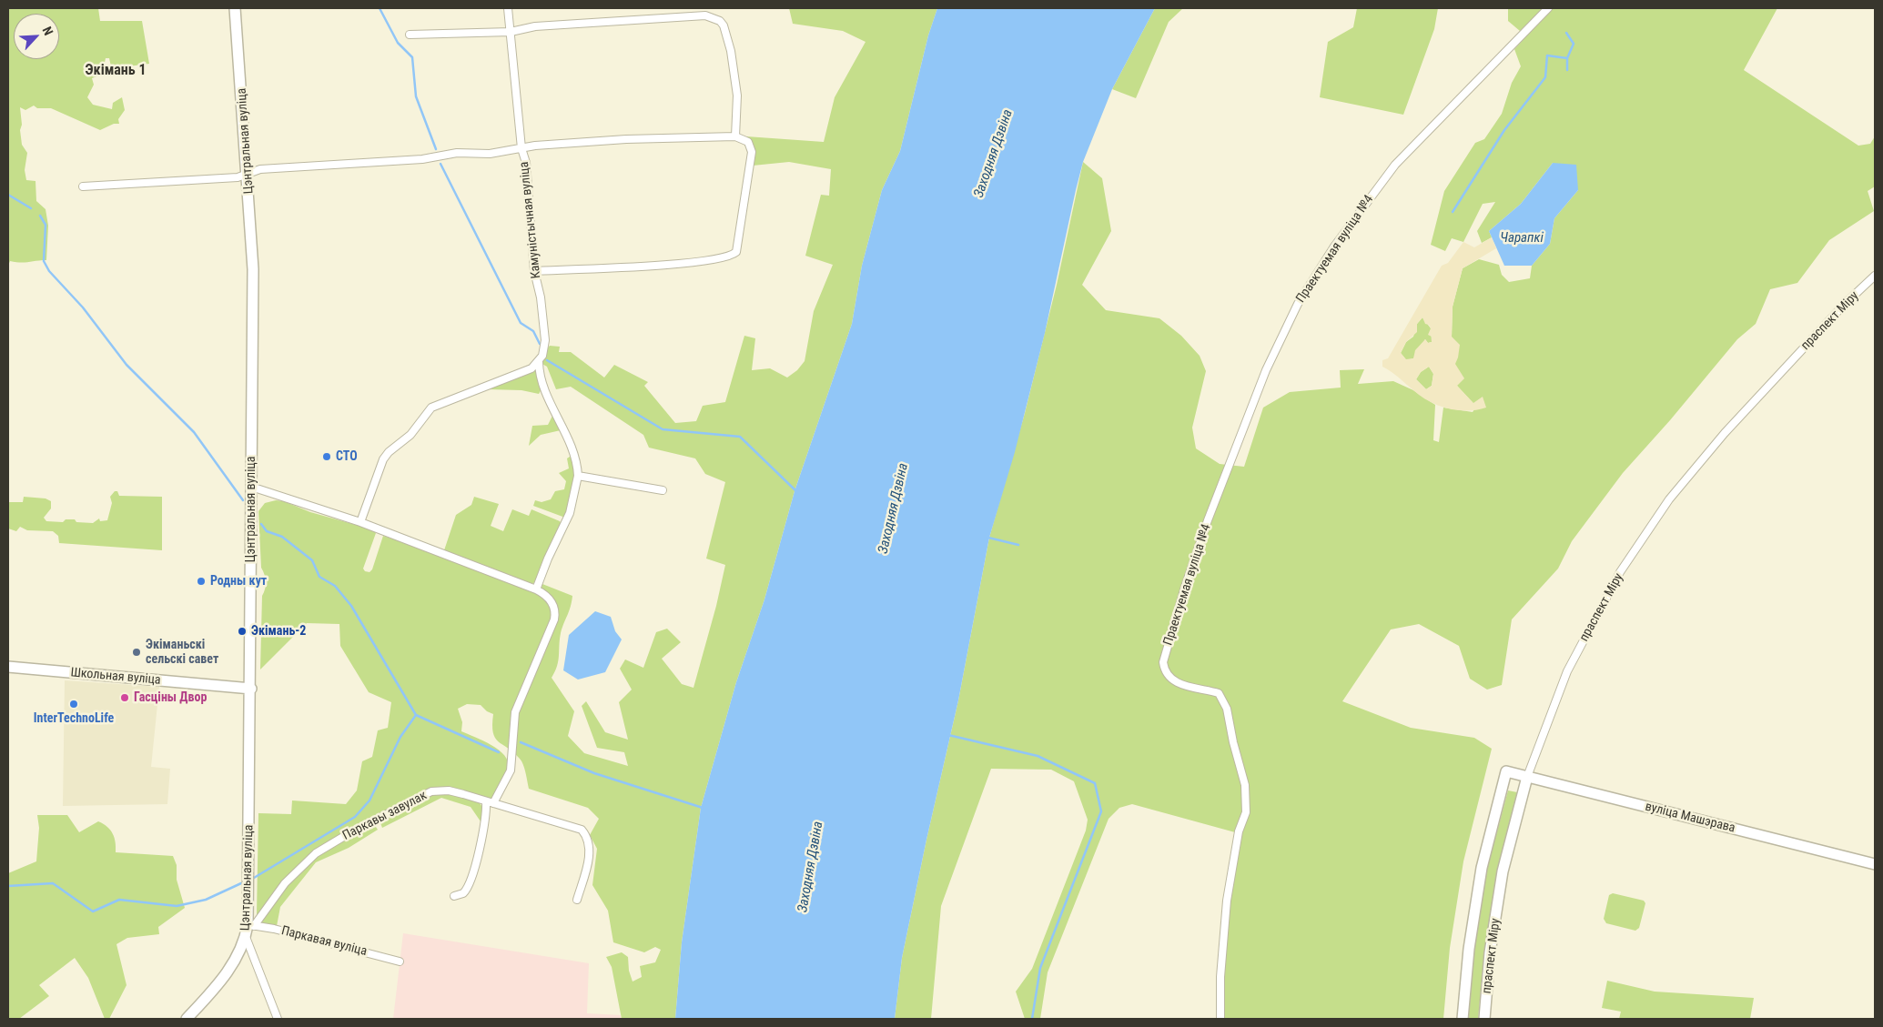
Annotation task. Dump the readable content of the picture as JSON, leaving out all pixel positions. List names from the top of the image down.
{
  "streets": {
    "street": [
      "Цэнтральная вуліца",
      "Камуністычная вуліца",
      "Праектуемая вуліца №4",
      "праспект Міру",
      "Школьная вуліца",
      "Паркавы завулак",
      "вуліца Машэрава",
      "Паркавая вуліца"
    ]
  },
  "crossings": [
    ["Цэнтральная вуліца", "Камуністычная вуліца"],
    ["Цэнтральная вуліца", "Школьная вуліца"],
    ["Цэнтральная вуліца", "Паркавы завулак"],
    ["Цэнтральная вуліца", "Паркавая вуліца"],
    ["праспект Міру", "вуліца Машэрава"],
    ["Паркавы завулак", "Паркавая вуліца"]
  ],
  "districts": ["Экімань 1"],
  "water": ["Заходняя Дзвіна", "Чарапкі"],
  "places": [
    "СТО",
    "Родны кут",
    "Экімань-2",
    "Экіманьскі сельскі савет",
    "Гасціны Двор",
    "InterTechnoLife"
  ],
  "north": "top right"
}
